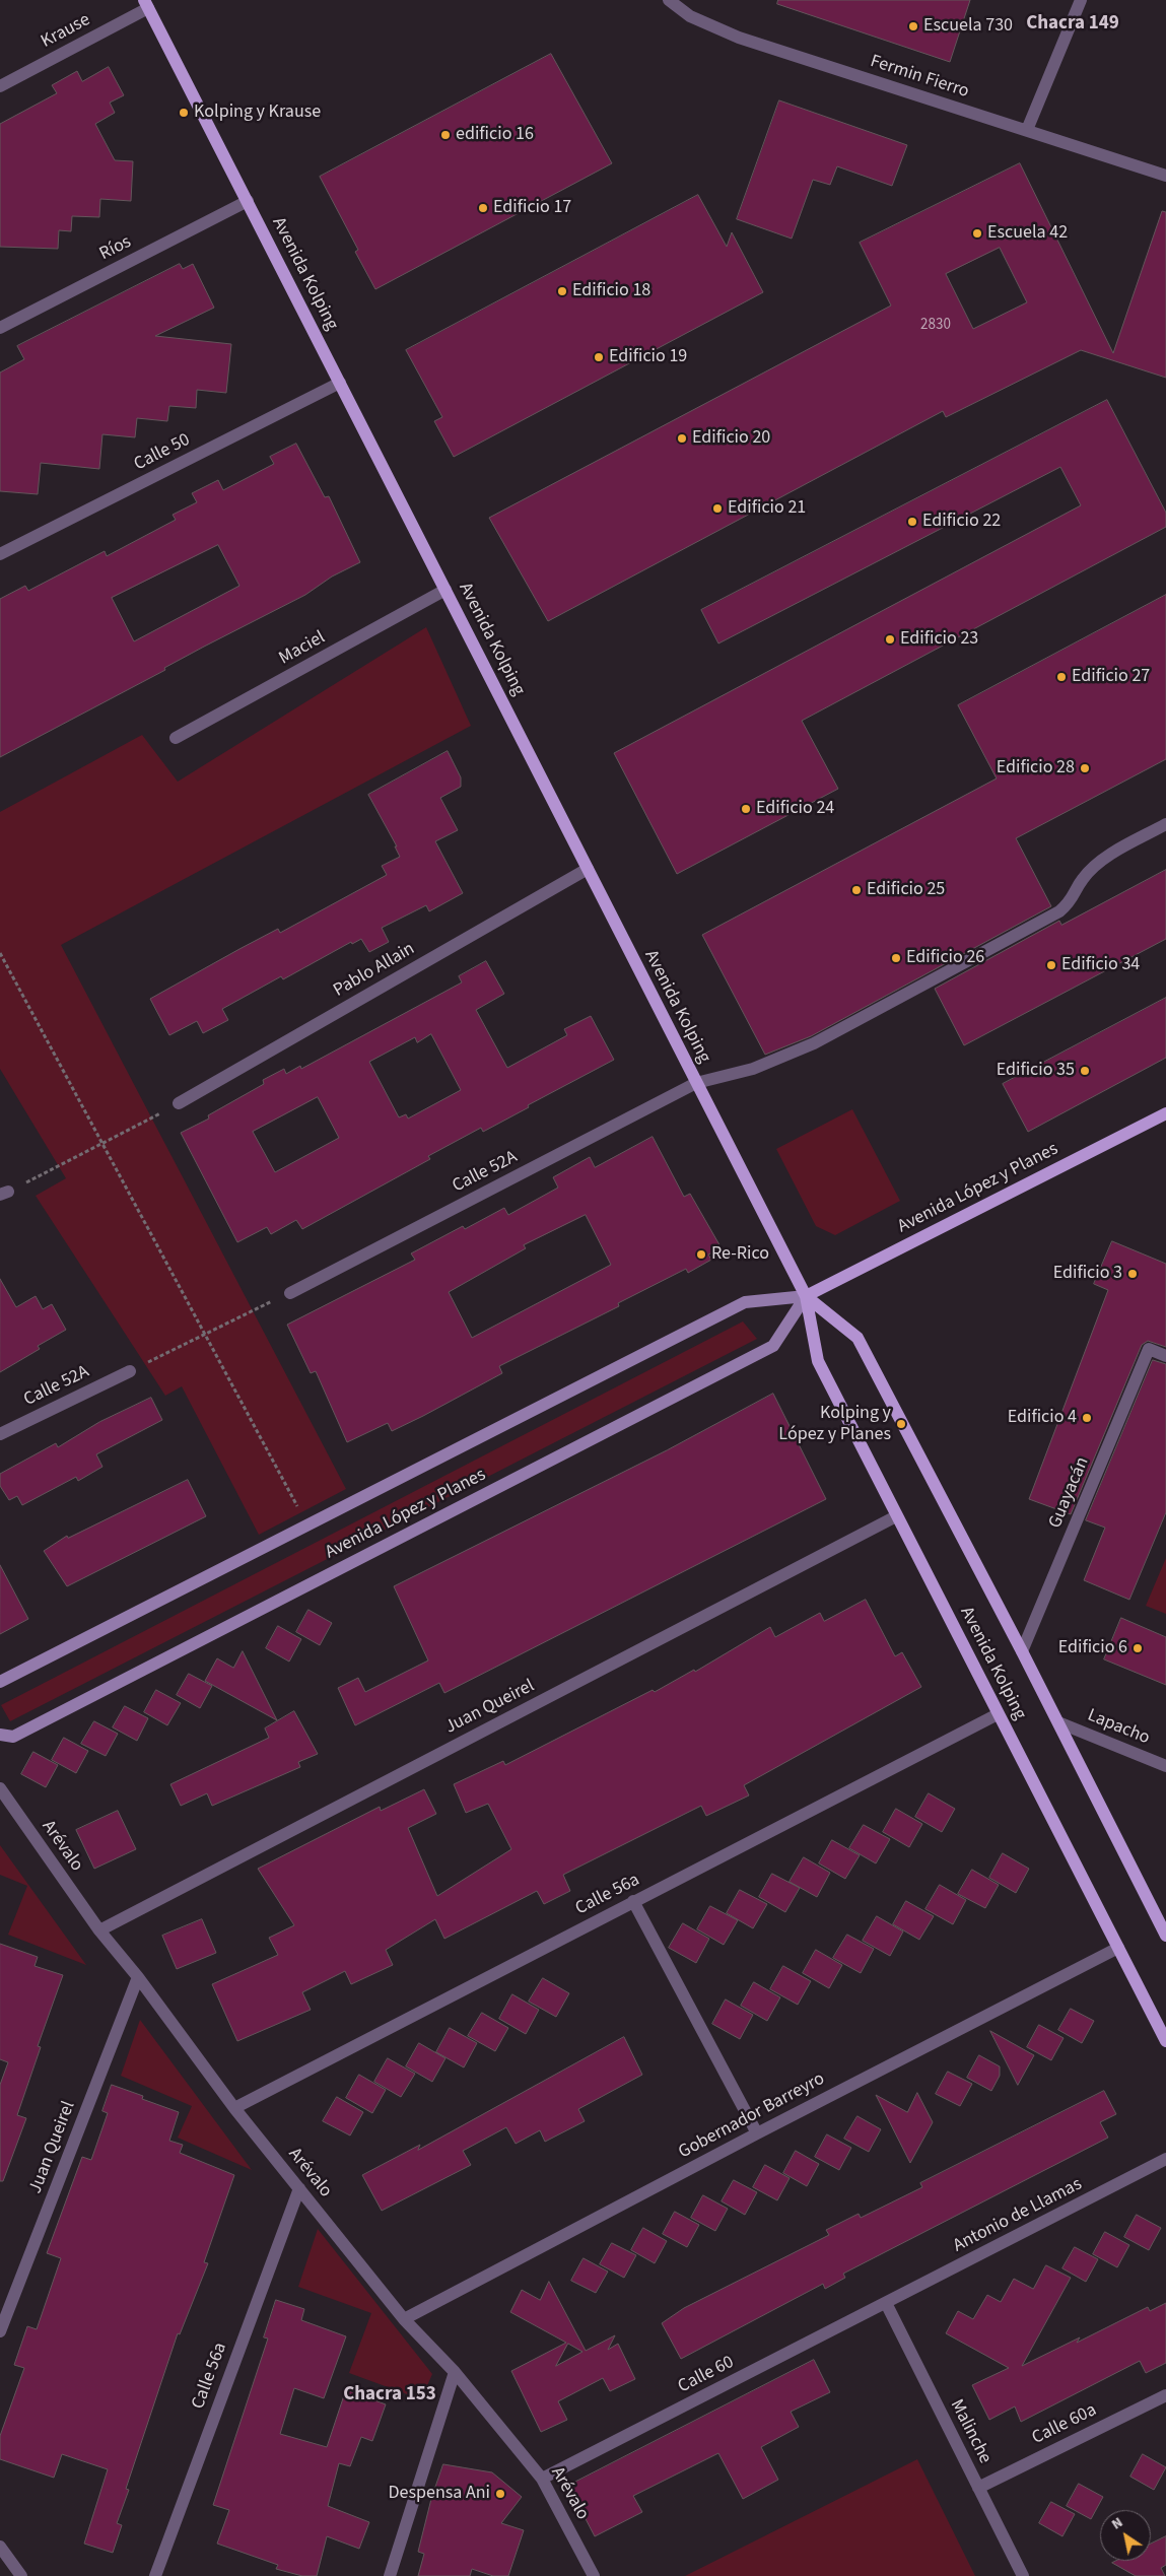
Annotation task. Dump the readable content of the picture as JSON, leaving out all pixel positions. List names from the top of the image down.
{
  "streets": {
    "main road": ["Avenida Kolping", "Avenida López y Planes"],
    "street": [
      "Krause",
      "Fermin Fierro",
      "Ríos",
      "Calle 50",
      "Maciel",
      "Pablo Allain",
      "Calle 52A",
      "Guayacán",
      "Juan Queirel",
      "Lapacho",
      "Arévalo",
      "Calle 56a",
      "Gobernador Barreyro",
      "Antonio de Llamas",
      "Calle 60",
      "Calle 60a",
      "Malinche"
    ]
  },
  "crossings": [
    ["Krause", "Avenida Kolping"],
    ["Ríos", "Avenida Kolping"],
    ["Avenida Kolping", "Calle 50"],
    ["Avenida Kolping", "Maciel"],
    ["Avenida Kolping", "Pablo Allain"],
    ["Avenida Kolping", "Calle 52A"],
    ["Avenida Kolping", "Avenida López y Planes"],
    ["Avenida Kolping", "Guayacán"],
    ["Avenida Kolping", "Juan Queirel"],
    ["Avenida Kolping", "Lapacho"],
    ["Avenida Kolping", "Calle 56a"],
    ["Avenida Kolping", "Gobernador Barreyro"],
    ["Juan Queirel", "Arévalo"],
    ["Arévalo", "Calle 56a"],
    ["Arévalo", "Gobernador Barreyro"],
    ["Arévalo", "Calle 60"],
    ["Antonio de Llamas", "Calle 60"],
    ["Antonio de Llamas", "Malinche"],
    ["Calle 60", "Malinche"],
    ["Calle 60a", "Malinche"]
  ],
  "districts": ["Chacra 149", "Chacra 153"],
  "places": [
    "Escuela 730",
    "Kolping y Krause",
    "edificio 16",
    "Edificio 17",
    "Escuela 42",
    "Edificio 18",
    "Edificio 19",
    "Edificio 20",
    "Edificio 21",
    "Edificio 22",
    "Edificio 23",
    "Edificio 27",
    "Edificio 28",
    "Edificio 24",
    "Edificio 25",
    "Edificio 26",
    "Edificio 34",
    "Edificio 35",
    "Re-Rico",
    "Edificio 3",
    "Edificio 4",
    "Kolping y López y Planes",
    "Edificio 6",
    "Despensa Ani"
  ],
  "house_numbers": ["2830"],
  "north": "top left"
}
